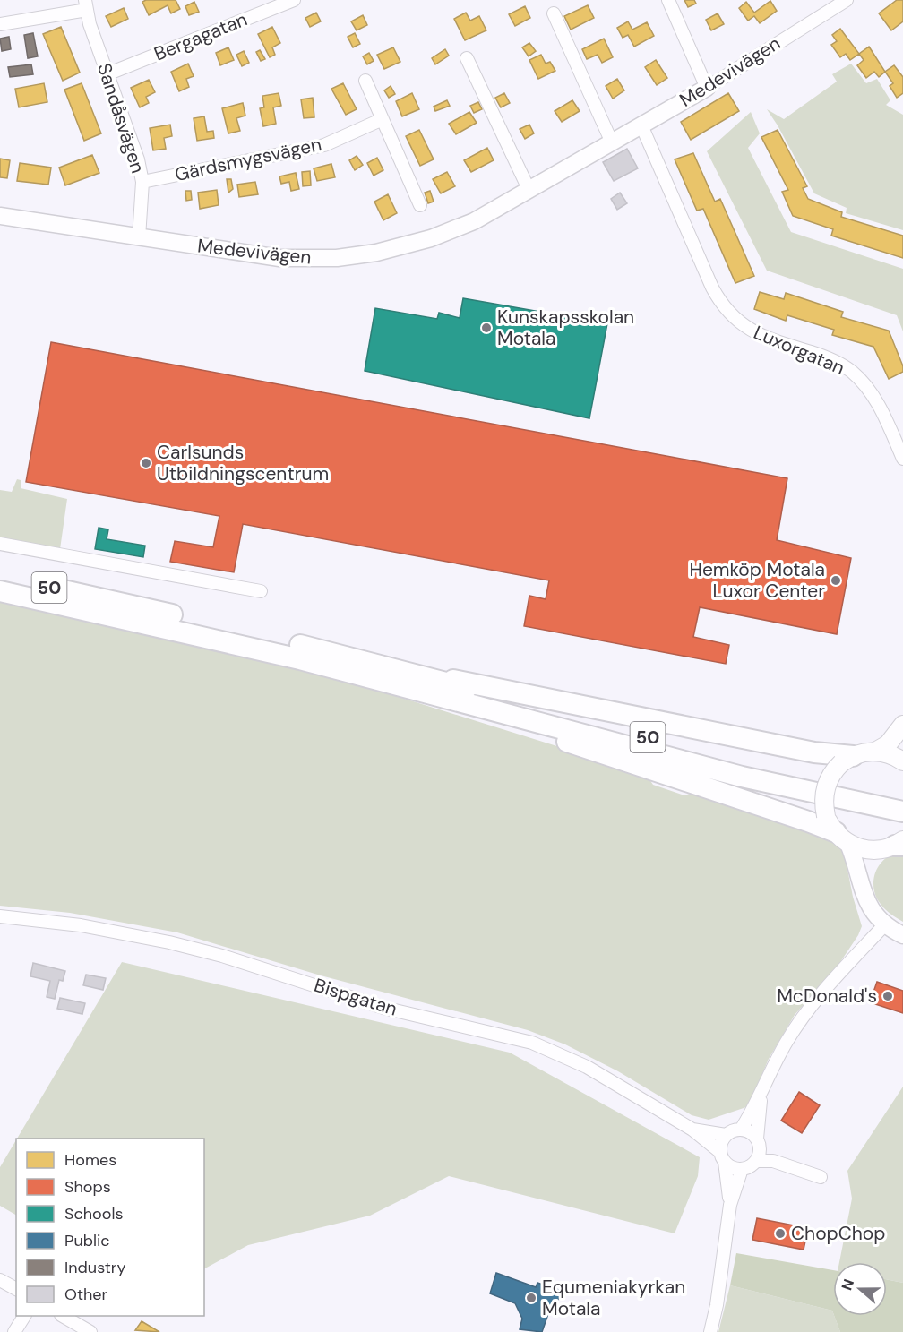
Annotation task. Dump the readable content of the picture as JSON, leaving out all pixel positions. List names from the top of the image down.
{
  "streets": {
    "highway": ["50"],
    "street": [
      "Bergagatan",
      "Medevivägen",
      "Sandåsvägen",
      "Gärdsmygsvägen",
      "Luxorgatan",
      "Bispgatan"
    ]
  },
  "crossings": [
    ["Bergagatan", "Sandåsvägen"],
    ["Medevivägen", "Sandåsvägen"],
    ["Medevivägen", "Luxorgatan"],
    ["Sandåsvägen", "Gärdsmygsvägen"]
  ],
  "places": [
    "Kunskapsskolan Motala",
    "Carlsunds Utbildningscentrum",
    "Hemköp Motala Luxor Center",
    "McDonald's",
    "ChopChop",
    "Equmeniakyrkan Motala"
  ],
  "legend": [
    "Homes",
    "Shops",
    "Schools",
    "Public",
    "Industry",
    "Other"
  ],
  "north": "left"
}
